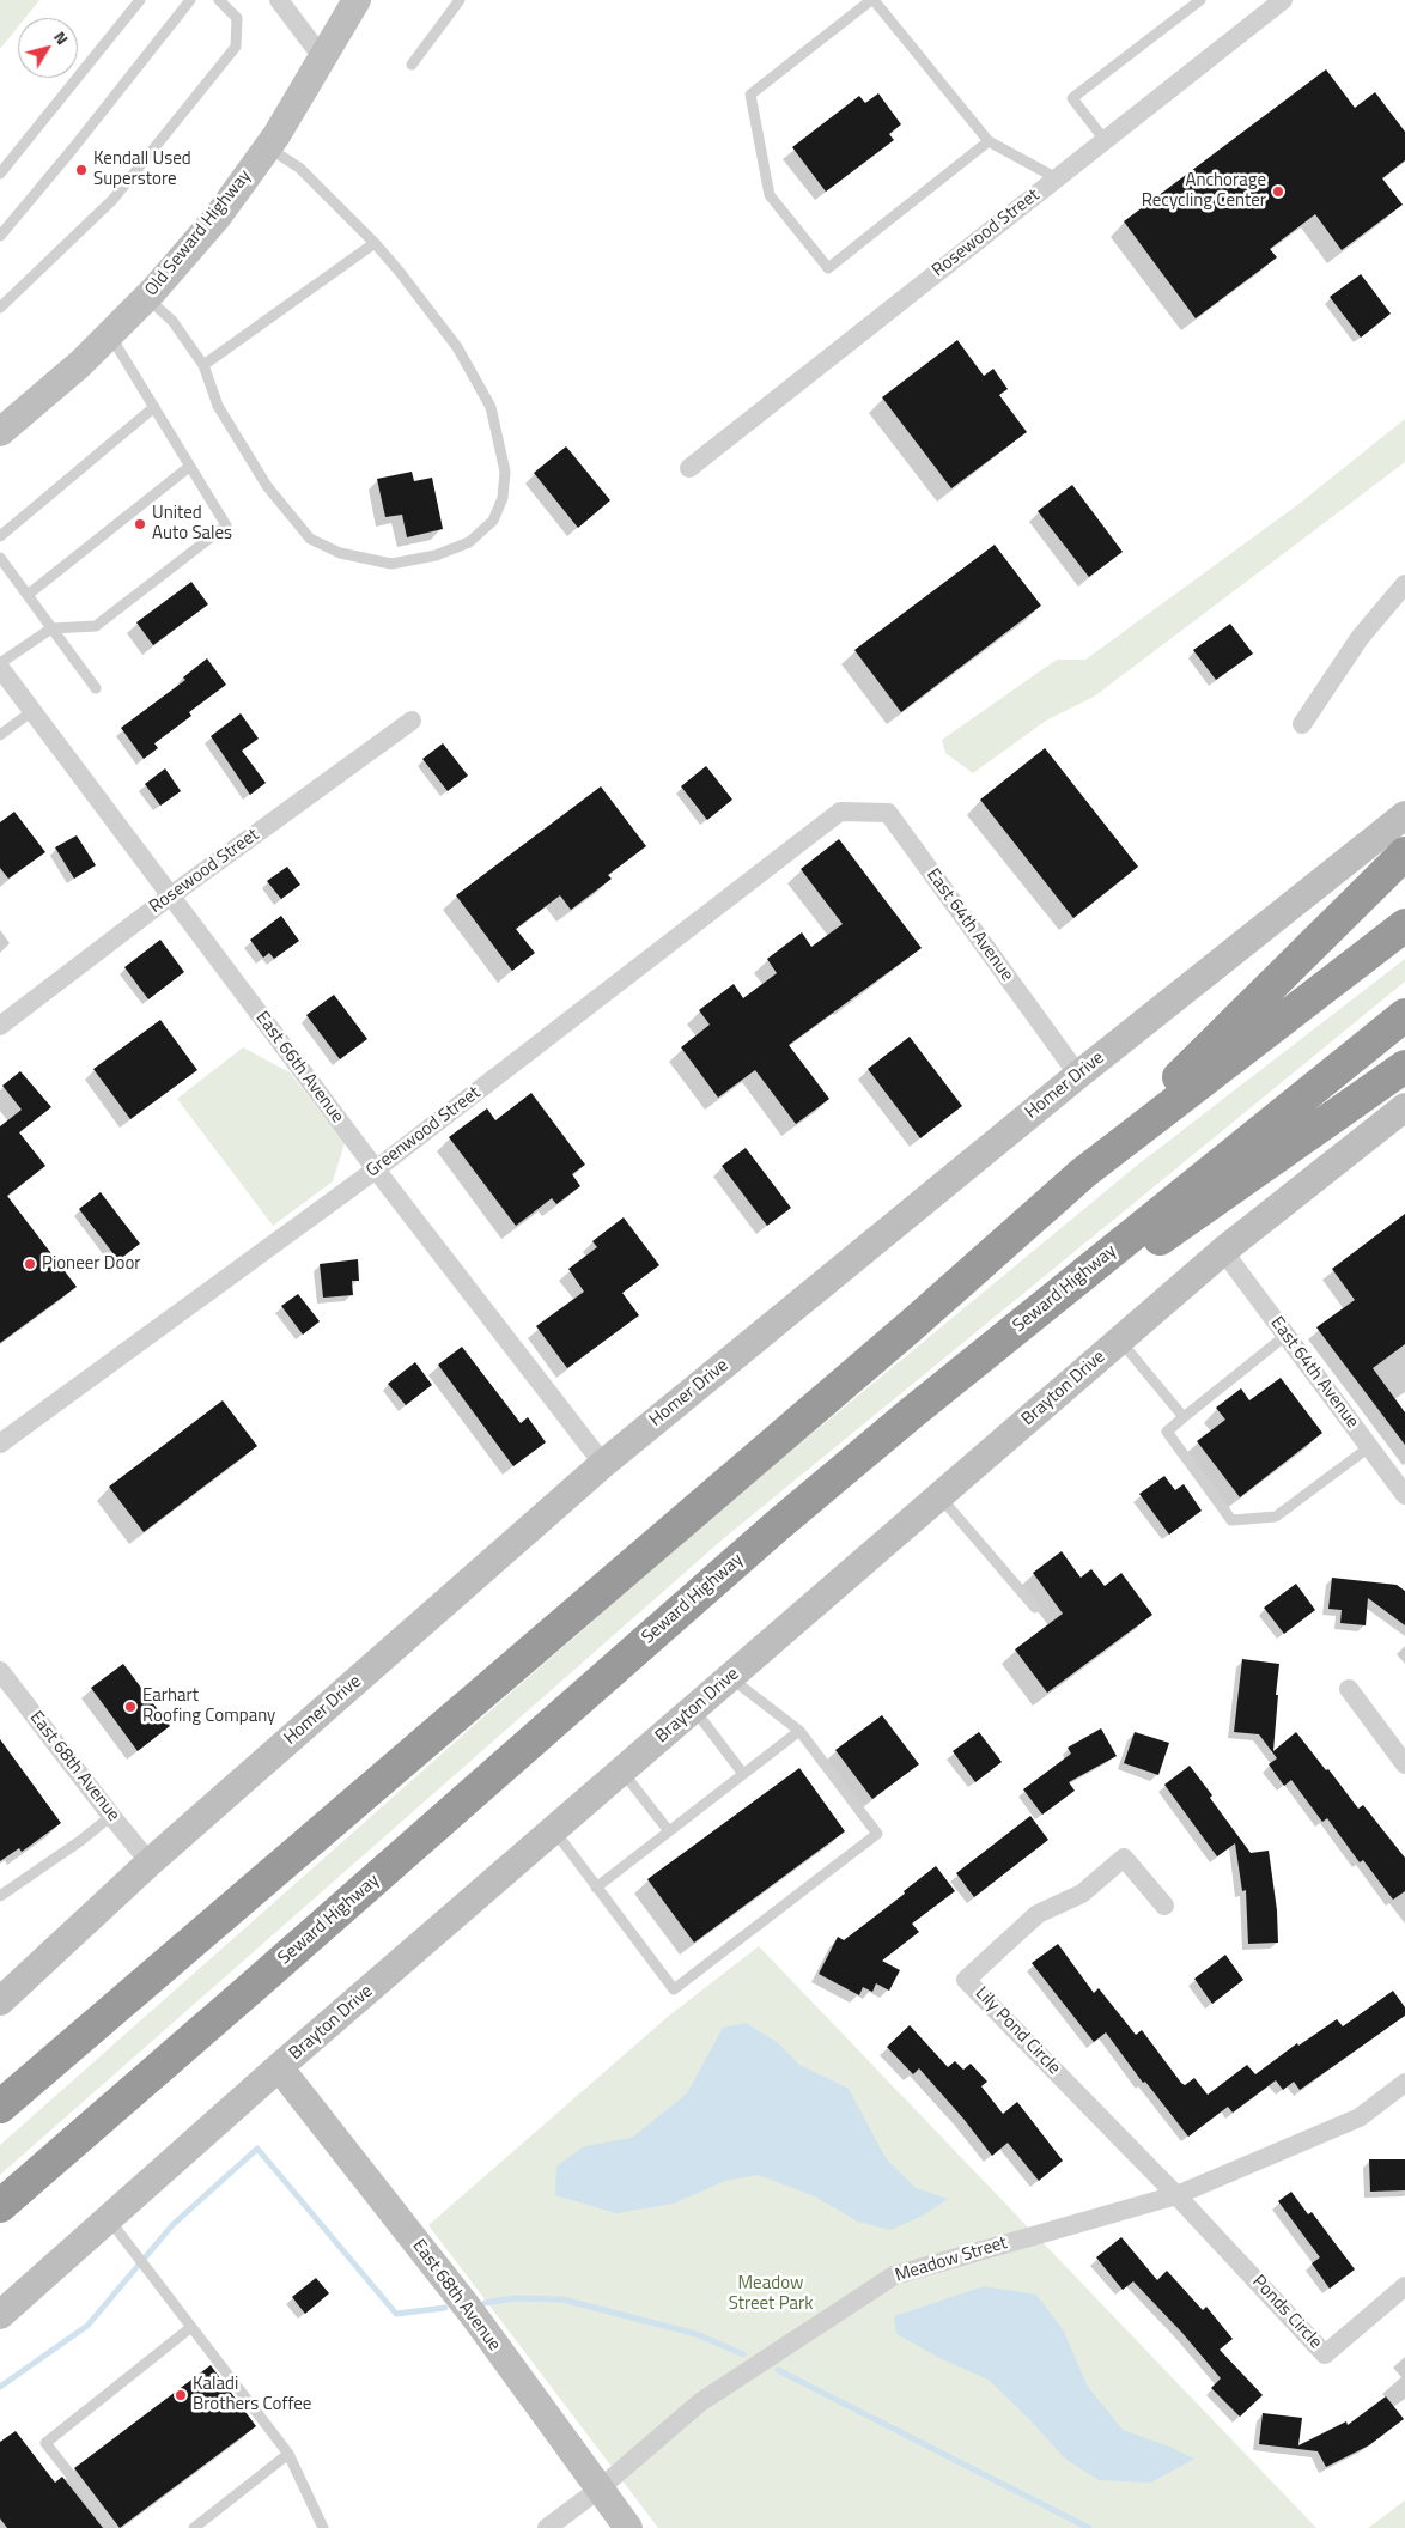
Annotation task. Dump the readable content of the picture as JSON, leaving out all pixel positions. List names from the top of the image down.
{
  "streets": {
    "highway": ["Seward Highway"],
    "street": [
      "Old Seward Highway",
      "Rosewood Street",
      "East 64th Avenue",
      "East 66th Avenue",
      "Homer Drive",
      "Greenwood Street",
      "Brayton Drive",
      "East 68th Avenue",
      "Lily Pond Circle",
      "Meadow Street",
      "Ponds Circle"
    ]
  },
  "crossings": [
    ["Rosewood Street", "East 66th Avenue"],
    ["East 64th Avenue", "Homer Drive"],
    ["East 64th Avenue", "Greenwood Street"],
    ["East 64th Avenue", "Brayton Drive"],
    ["East 66th Avenue", "Homer Drive"],
    ["East 66th Avenue", "Greenwood Street"],
    ["Homer Drive", "East 68th Avenue"],
    ["Brayton Drive", "East 68th Avenue"],
    ["East 68th Avenue", "Meadow Street"],
    ["Lily Pond Circle", "Meadow Street"],
    ["Lily Pond Circle", "Ponds Circle"],
    ["Meadow Street", "Ponds Circle"]
  ],
  "parks": ["Meadow Street Park"],
  "places": [
    "Kendall Used Superstore",
    "Anchorage Recycling Center",
    "United Auto Sales",
    "Pioneer Door",
    "Earhart Roofing Company",
    "Kaladi Brothers Coffee"
  ],
  "north": "top right"
}
